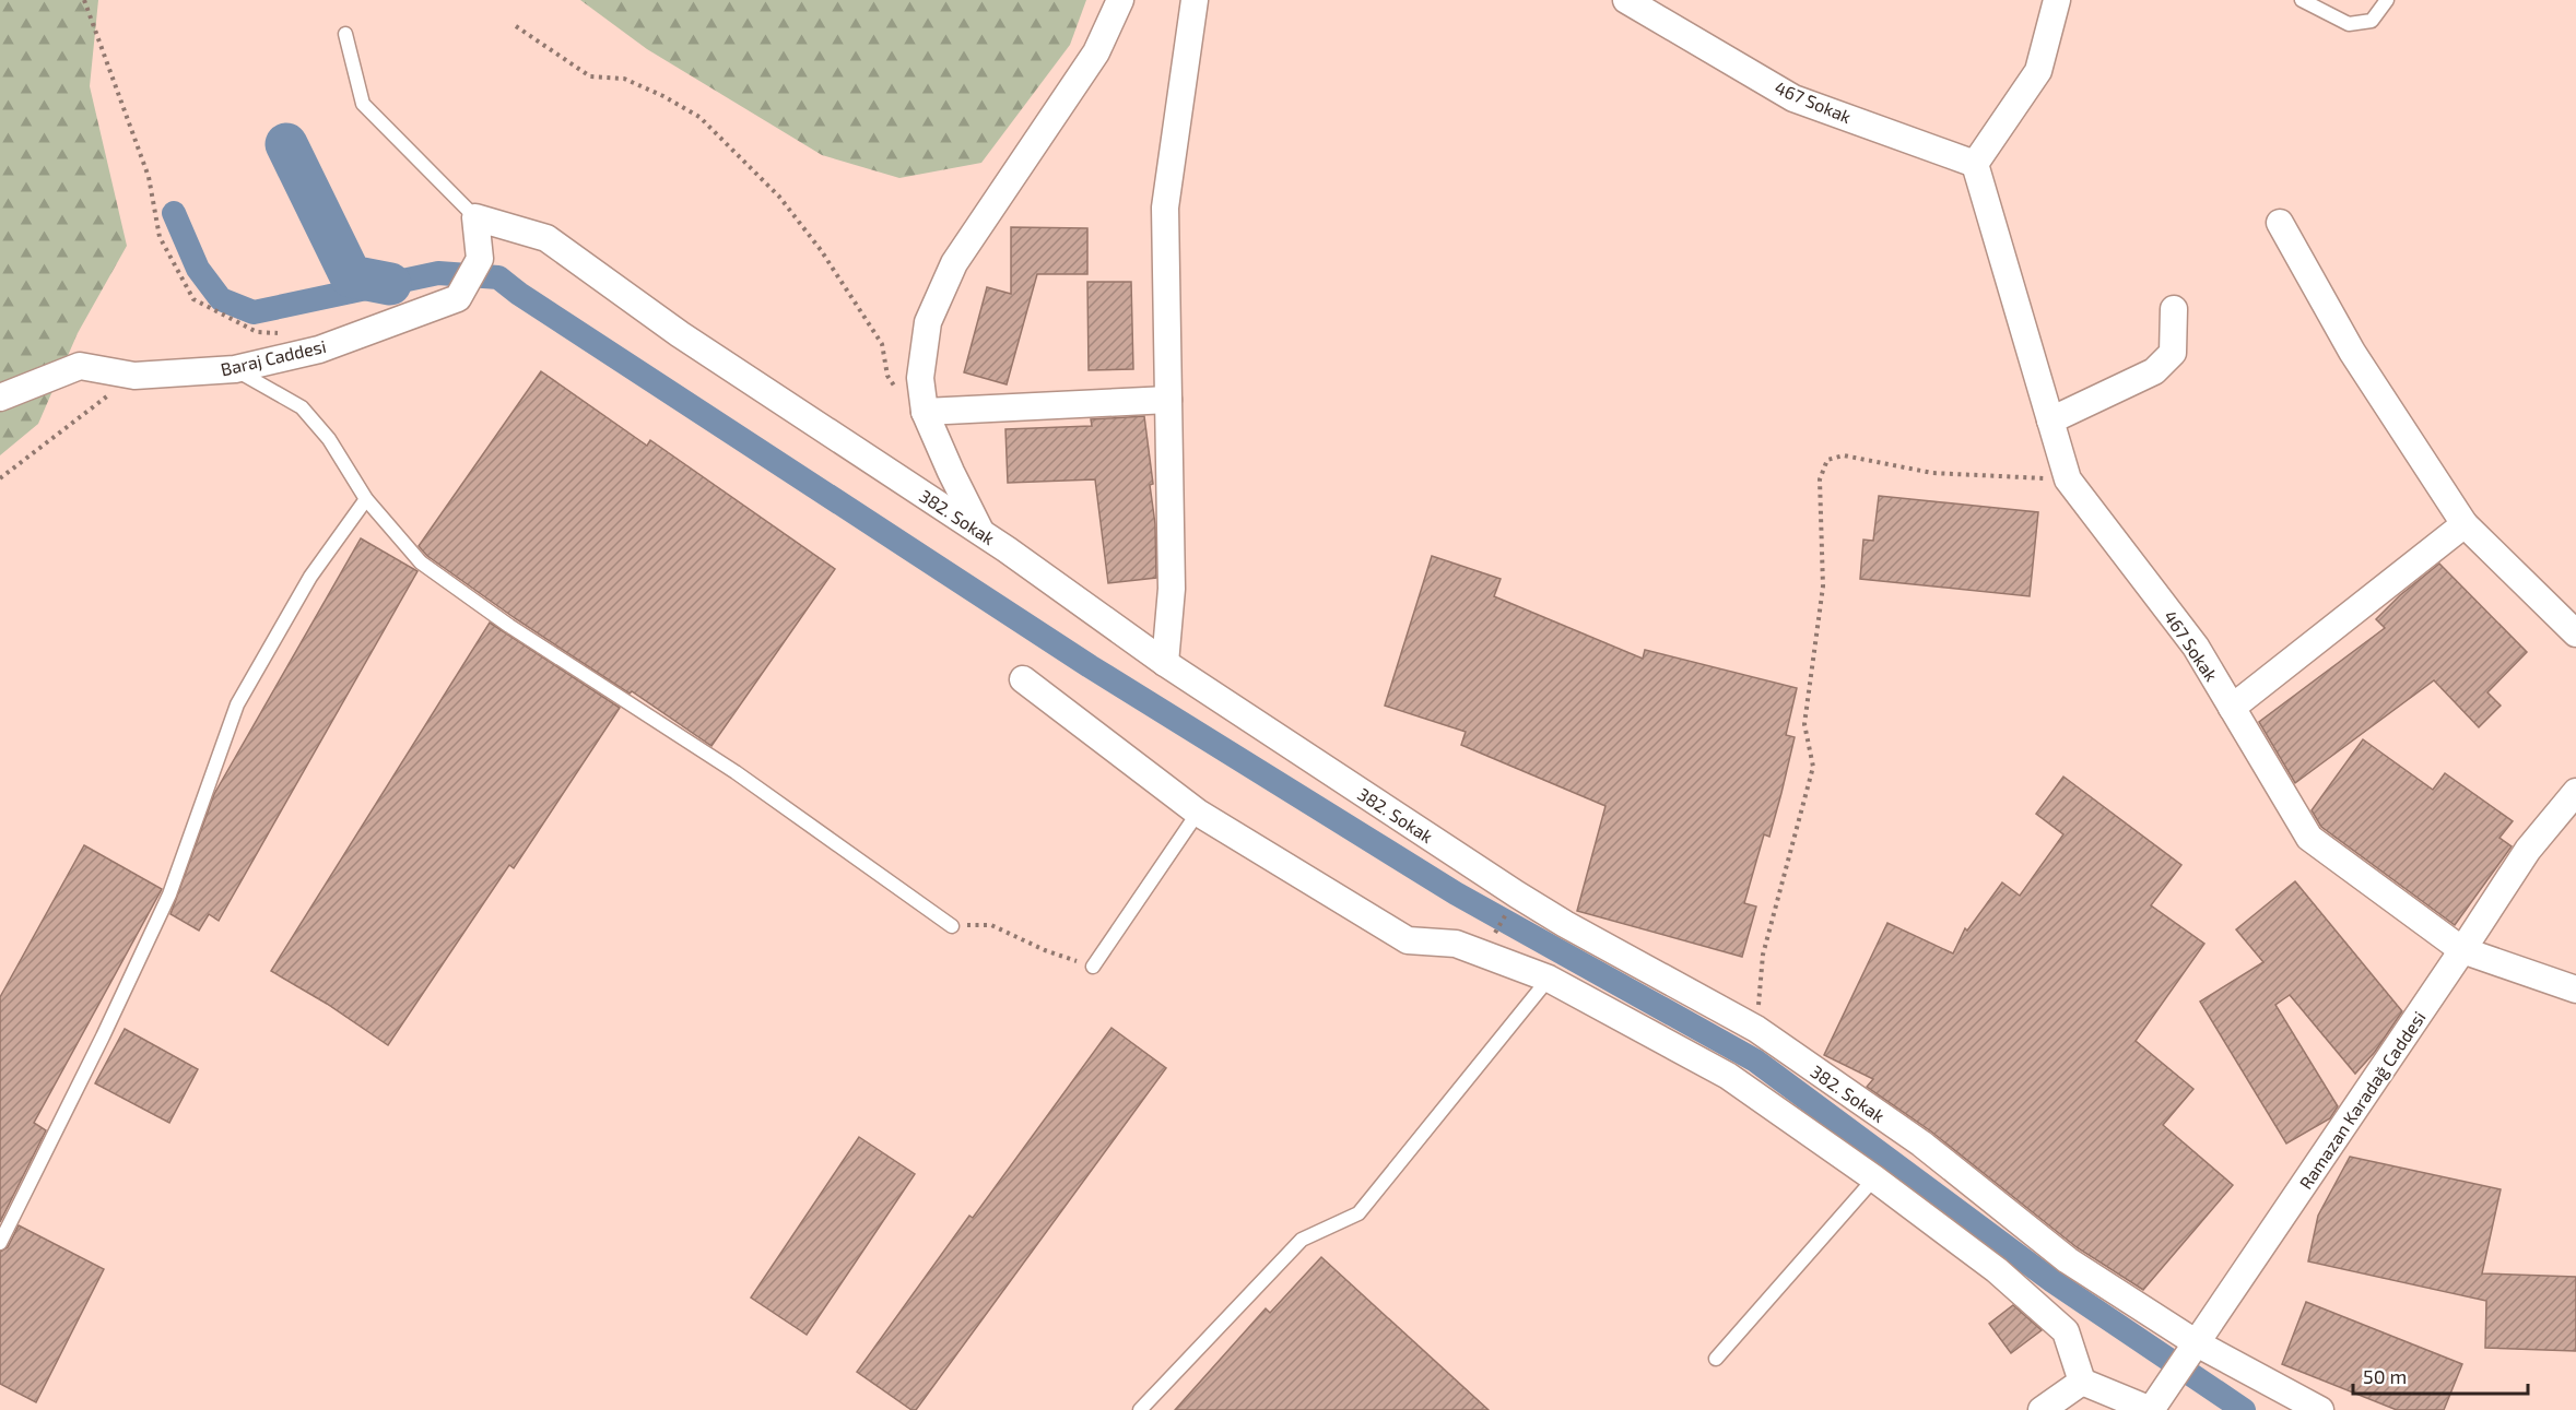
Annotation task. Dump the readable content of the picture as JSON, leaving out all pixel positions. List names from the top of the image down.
{
  "streets": {
    "street": [
      "467 Sokak",
      "Baraj Caddesi",
      "382. Sokak",
      "Ramazan Karadağ Caddesi"
    ]
  },
  "crossings": [
    ["467 Sokak", "Ramazan Karadağ Caddesi"],
    ["Baraj Caddesi", "382. Sokak"],
    ["382. Sokak", "Ramazan Karadağ Caddesi"]
  ],
  "scale_bar": "50 m"
}
